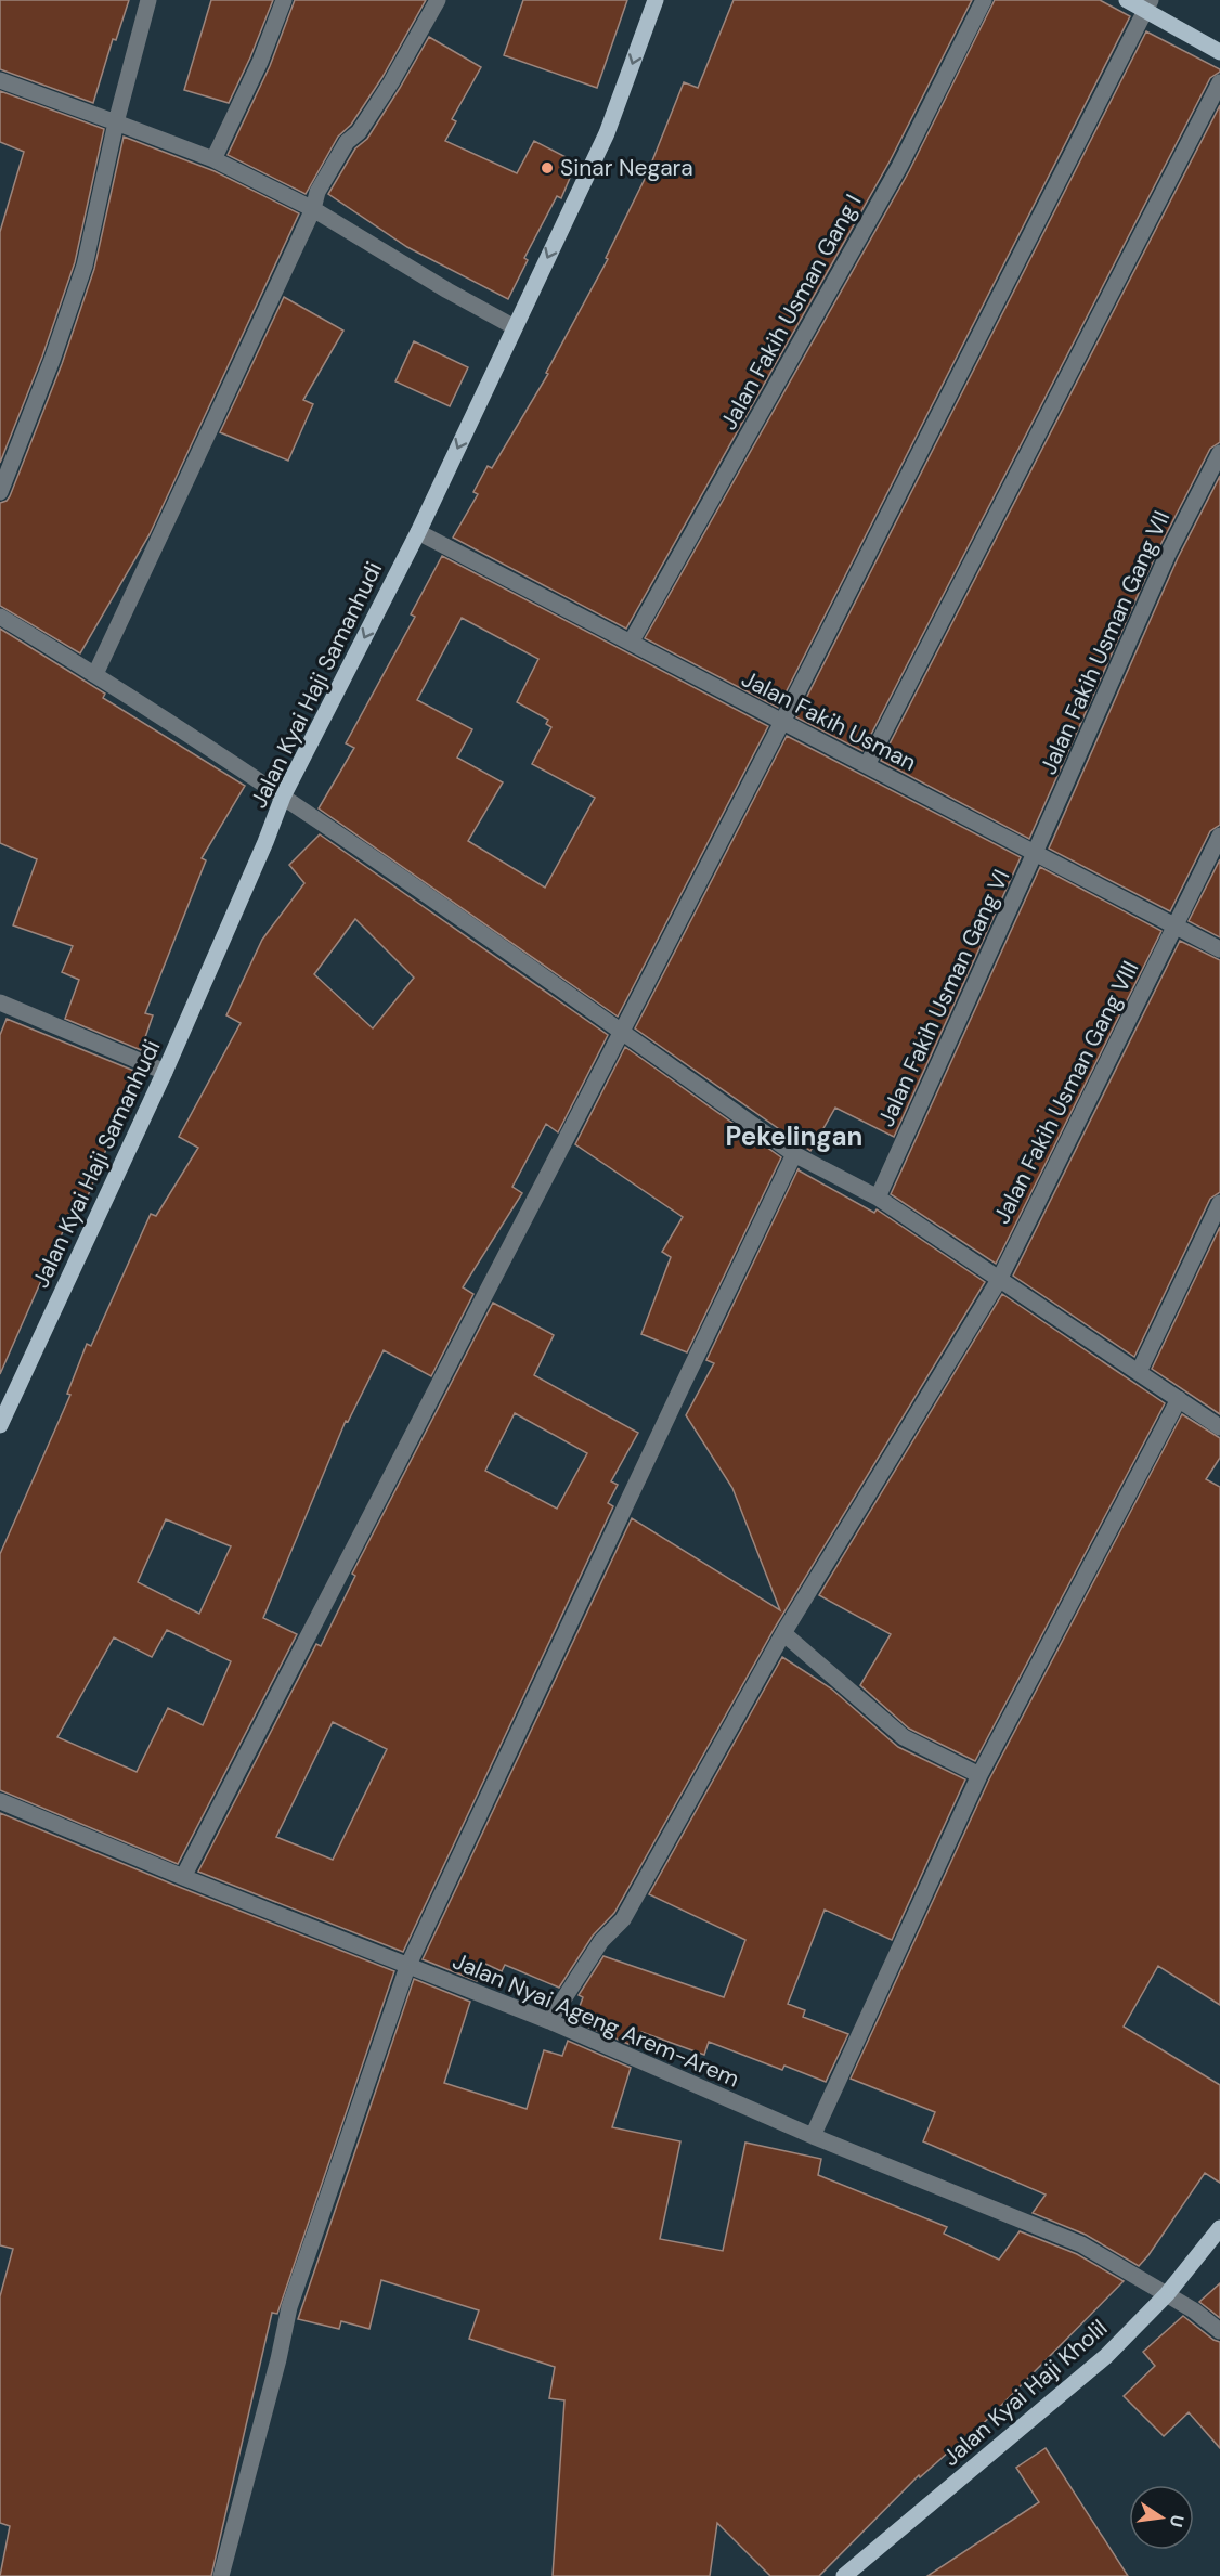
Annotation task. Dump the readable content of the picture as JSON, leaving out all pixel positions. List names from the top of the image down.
{
  "streets": {
    "main road": ["Jalan Kyai Haji Samanhudi", "Jalan Kyai Haji Kholil"],
    "street": [
      "Jalan Fakih Usman Gang I",
      "Jalan Fakih Usman Gang VII",
      "Jalan Fakih Usman",
      "Jalan Fakih Usman Gang VI",
      "Jalan Fakih Usman Gang VIII",
      "Jalan Nyai Ageng Arem-Arem"
    ]
  },
  "crossings": [
    ["Jalan Fakih Usman Gang I", "Jalan Fakih Usman"],
    ["Jalan Fakih Usman Gang VII", "Jalan Fakih Usman"],
    ["Jalan Fakih Usman Gang VII", "Jalan Fakih Usman Gang VI"],
    ["Jalan Kyai Haji Samanhudi", "Jalan Fakih Usman"],
    ["Jalan Fakih Usman", "Jalan Fakih Usman Gang VI"],
    ["Jalan Fakih Usman", "Jalan Fakih Usman Gang VIII"],
    ["Jalan Fakih Usman Gang VIII", "Jalan Nyai Ageng Arem-Arem"],
    ["Jalan Nyai Ageng Arem-Arem", "Jalan Kyai Haji Kholil"]
  ],
  "one_way": ["Jalan Kyai Haji Samanhudi"],
  "districts": ["Pekelingan"],
  "places": ["Sinar Negara"],
  "north": "right"
}
